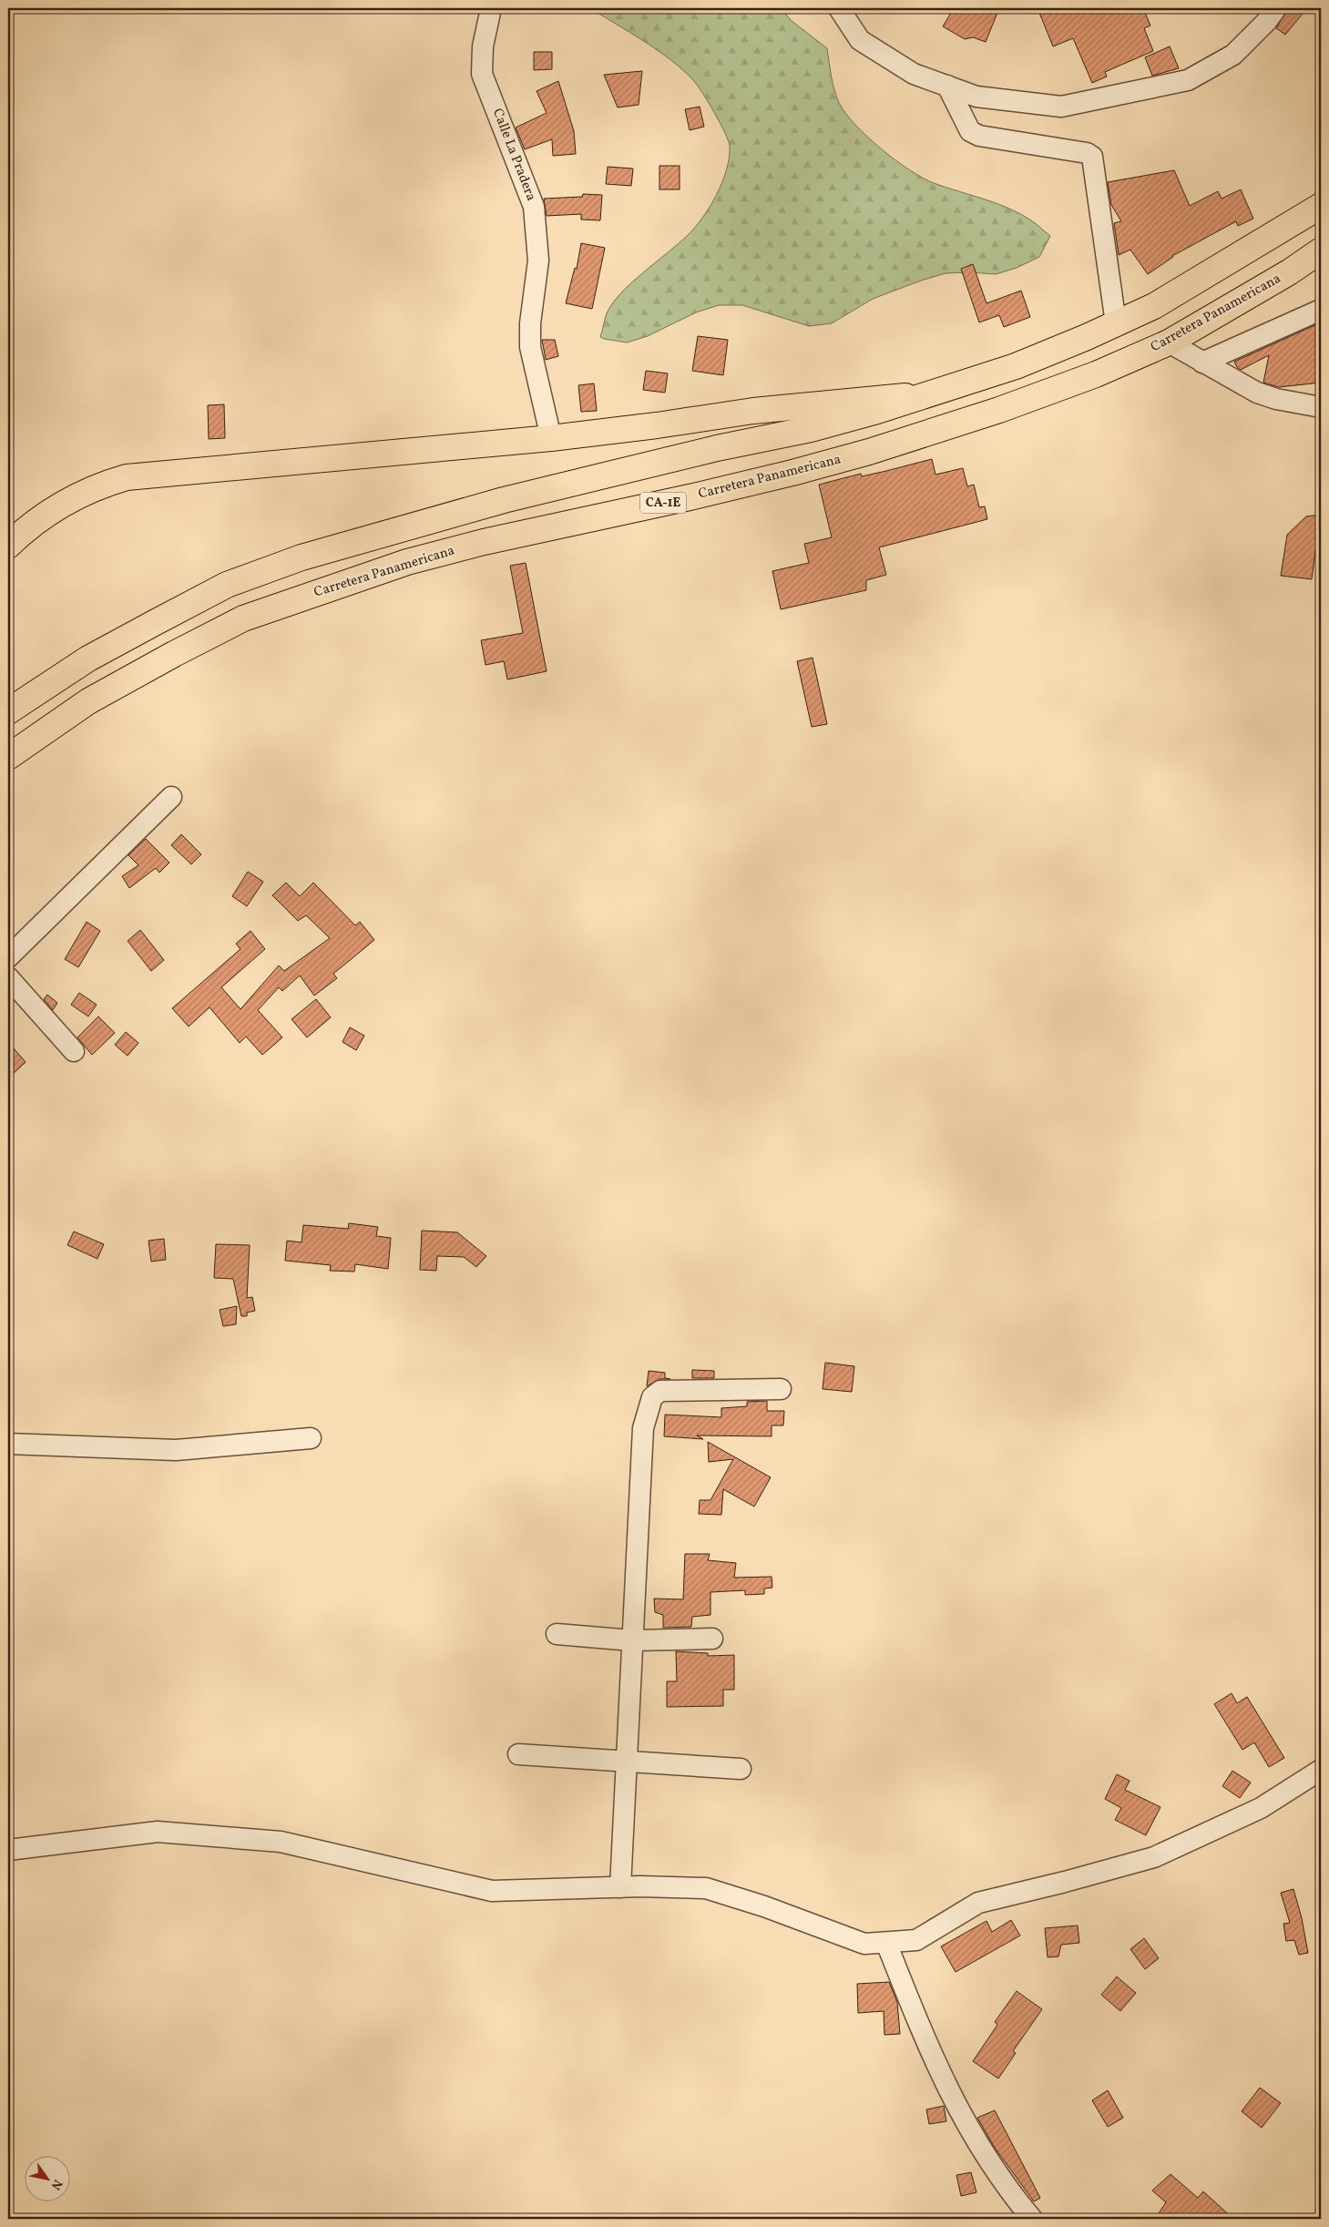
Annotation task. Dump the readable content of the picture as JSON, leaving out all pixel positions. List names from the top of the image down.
{
  "streets": {
    "main road": ["Carretera Panamericana", "CA-1E"],
    "street": ["Calle La Pradera"]
  },
  "north": "bottom right"
}
